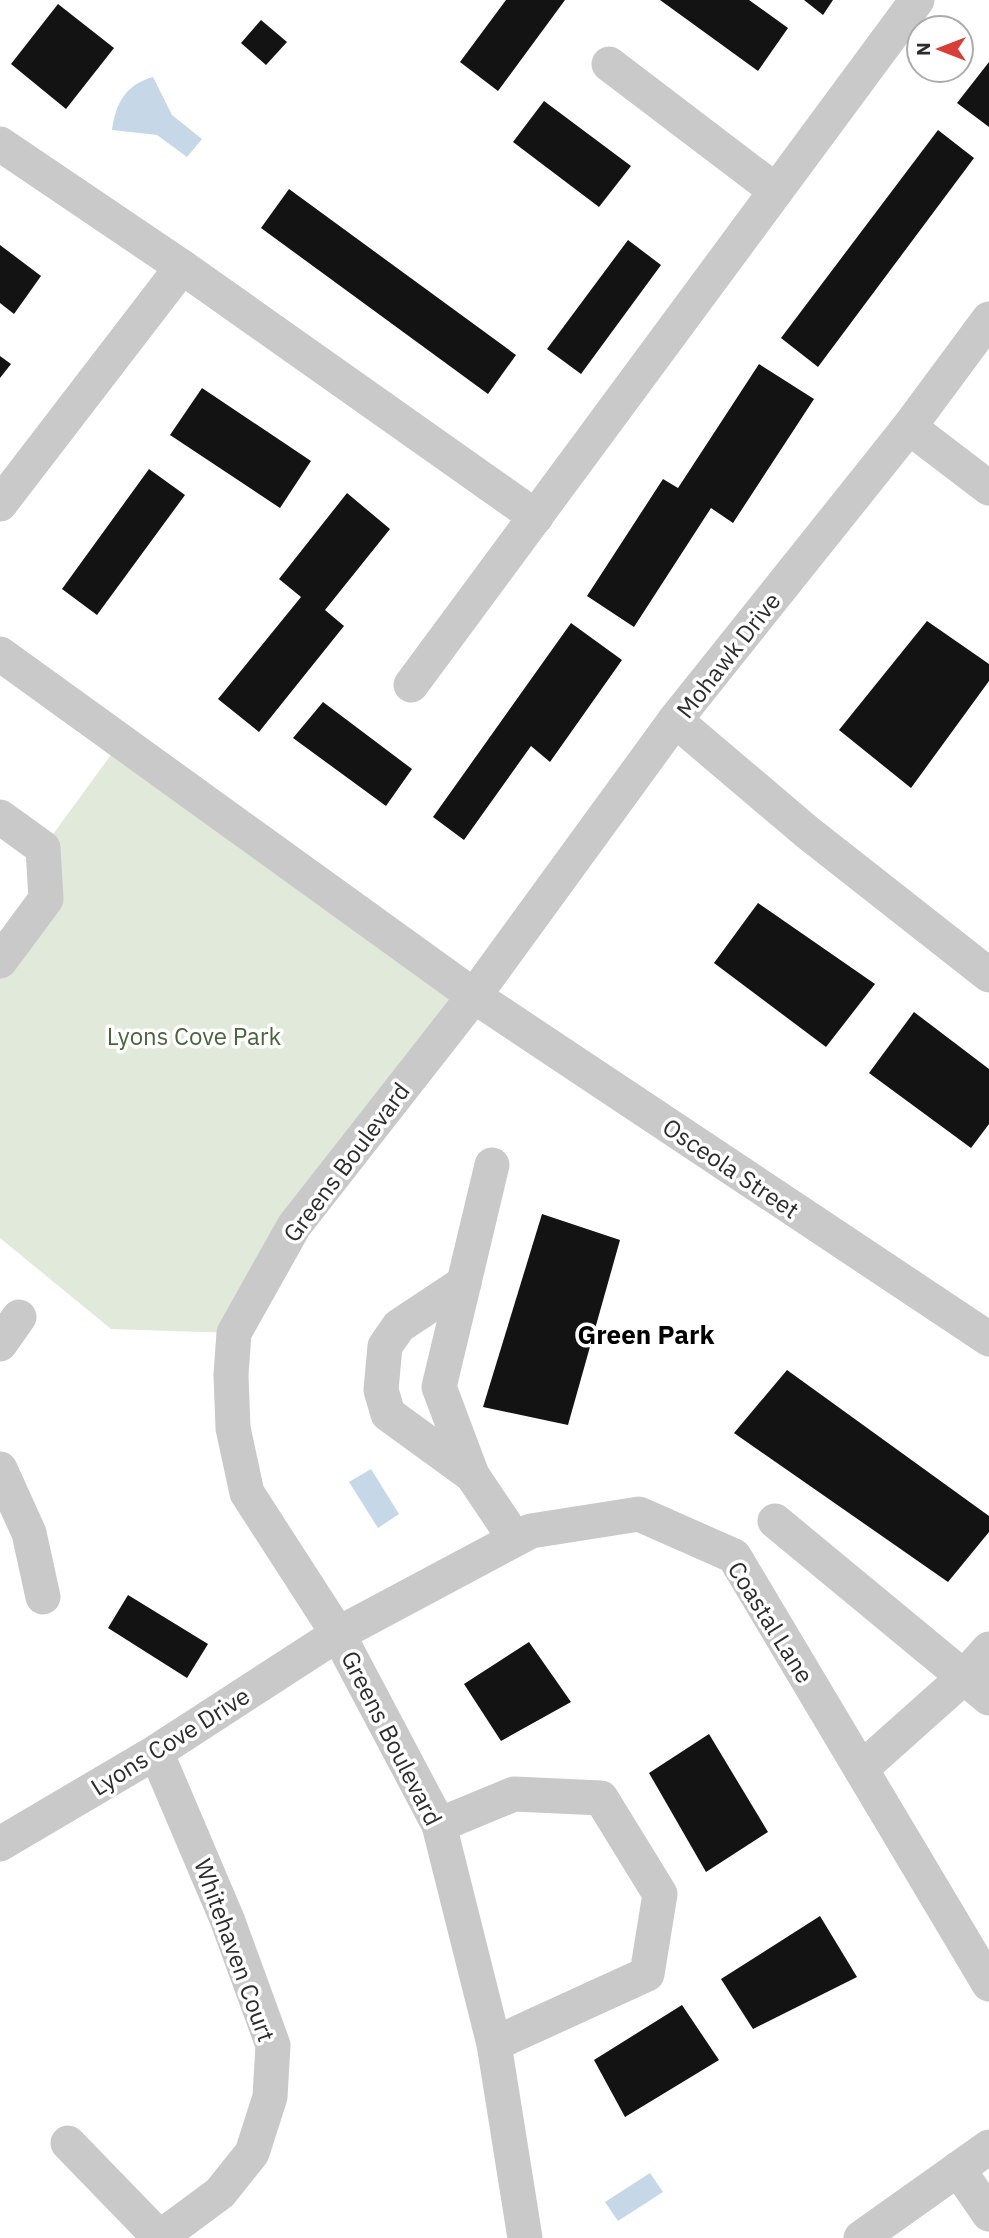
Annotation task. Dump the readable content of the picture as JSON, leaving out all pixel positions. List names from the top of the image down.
{
  "streets": {
    "street": [
      "Mohawk Drive",
      "Greens Boulevard",
      "Osceola Street",
      "Coastal Lane",
      "Lyons Cove Drive",
      "Whitehaven Court"
    ]
  },
  "crossings": [
    ["Mohawk Drive", "Greens Boulevard"],
    ["Mohawk Drive", "Osceola Street"],
    ["Greens Boulevard", "Osceola Street"],
    ["Greens Boulevard", "Coastal Lane"],
    ["Greens Boulevard", "Lyons Cove Drive"],
    ["Coastal Lane", "Lyons Cove Drive"],
    ["Lyons Cove Drive", "Whitehaven Court"]
  ],
  "districts": ["Green Park"],
  "parks": ["Lyons Cove Park"],
  "north": "left"
}
